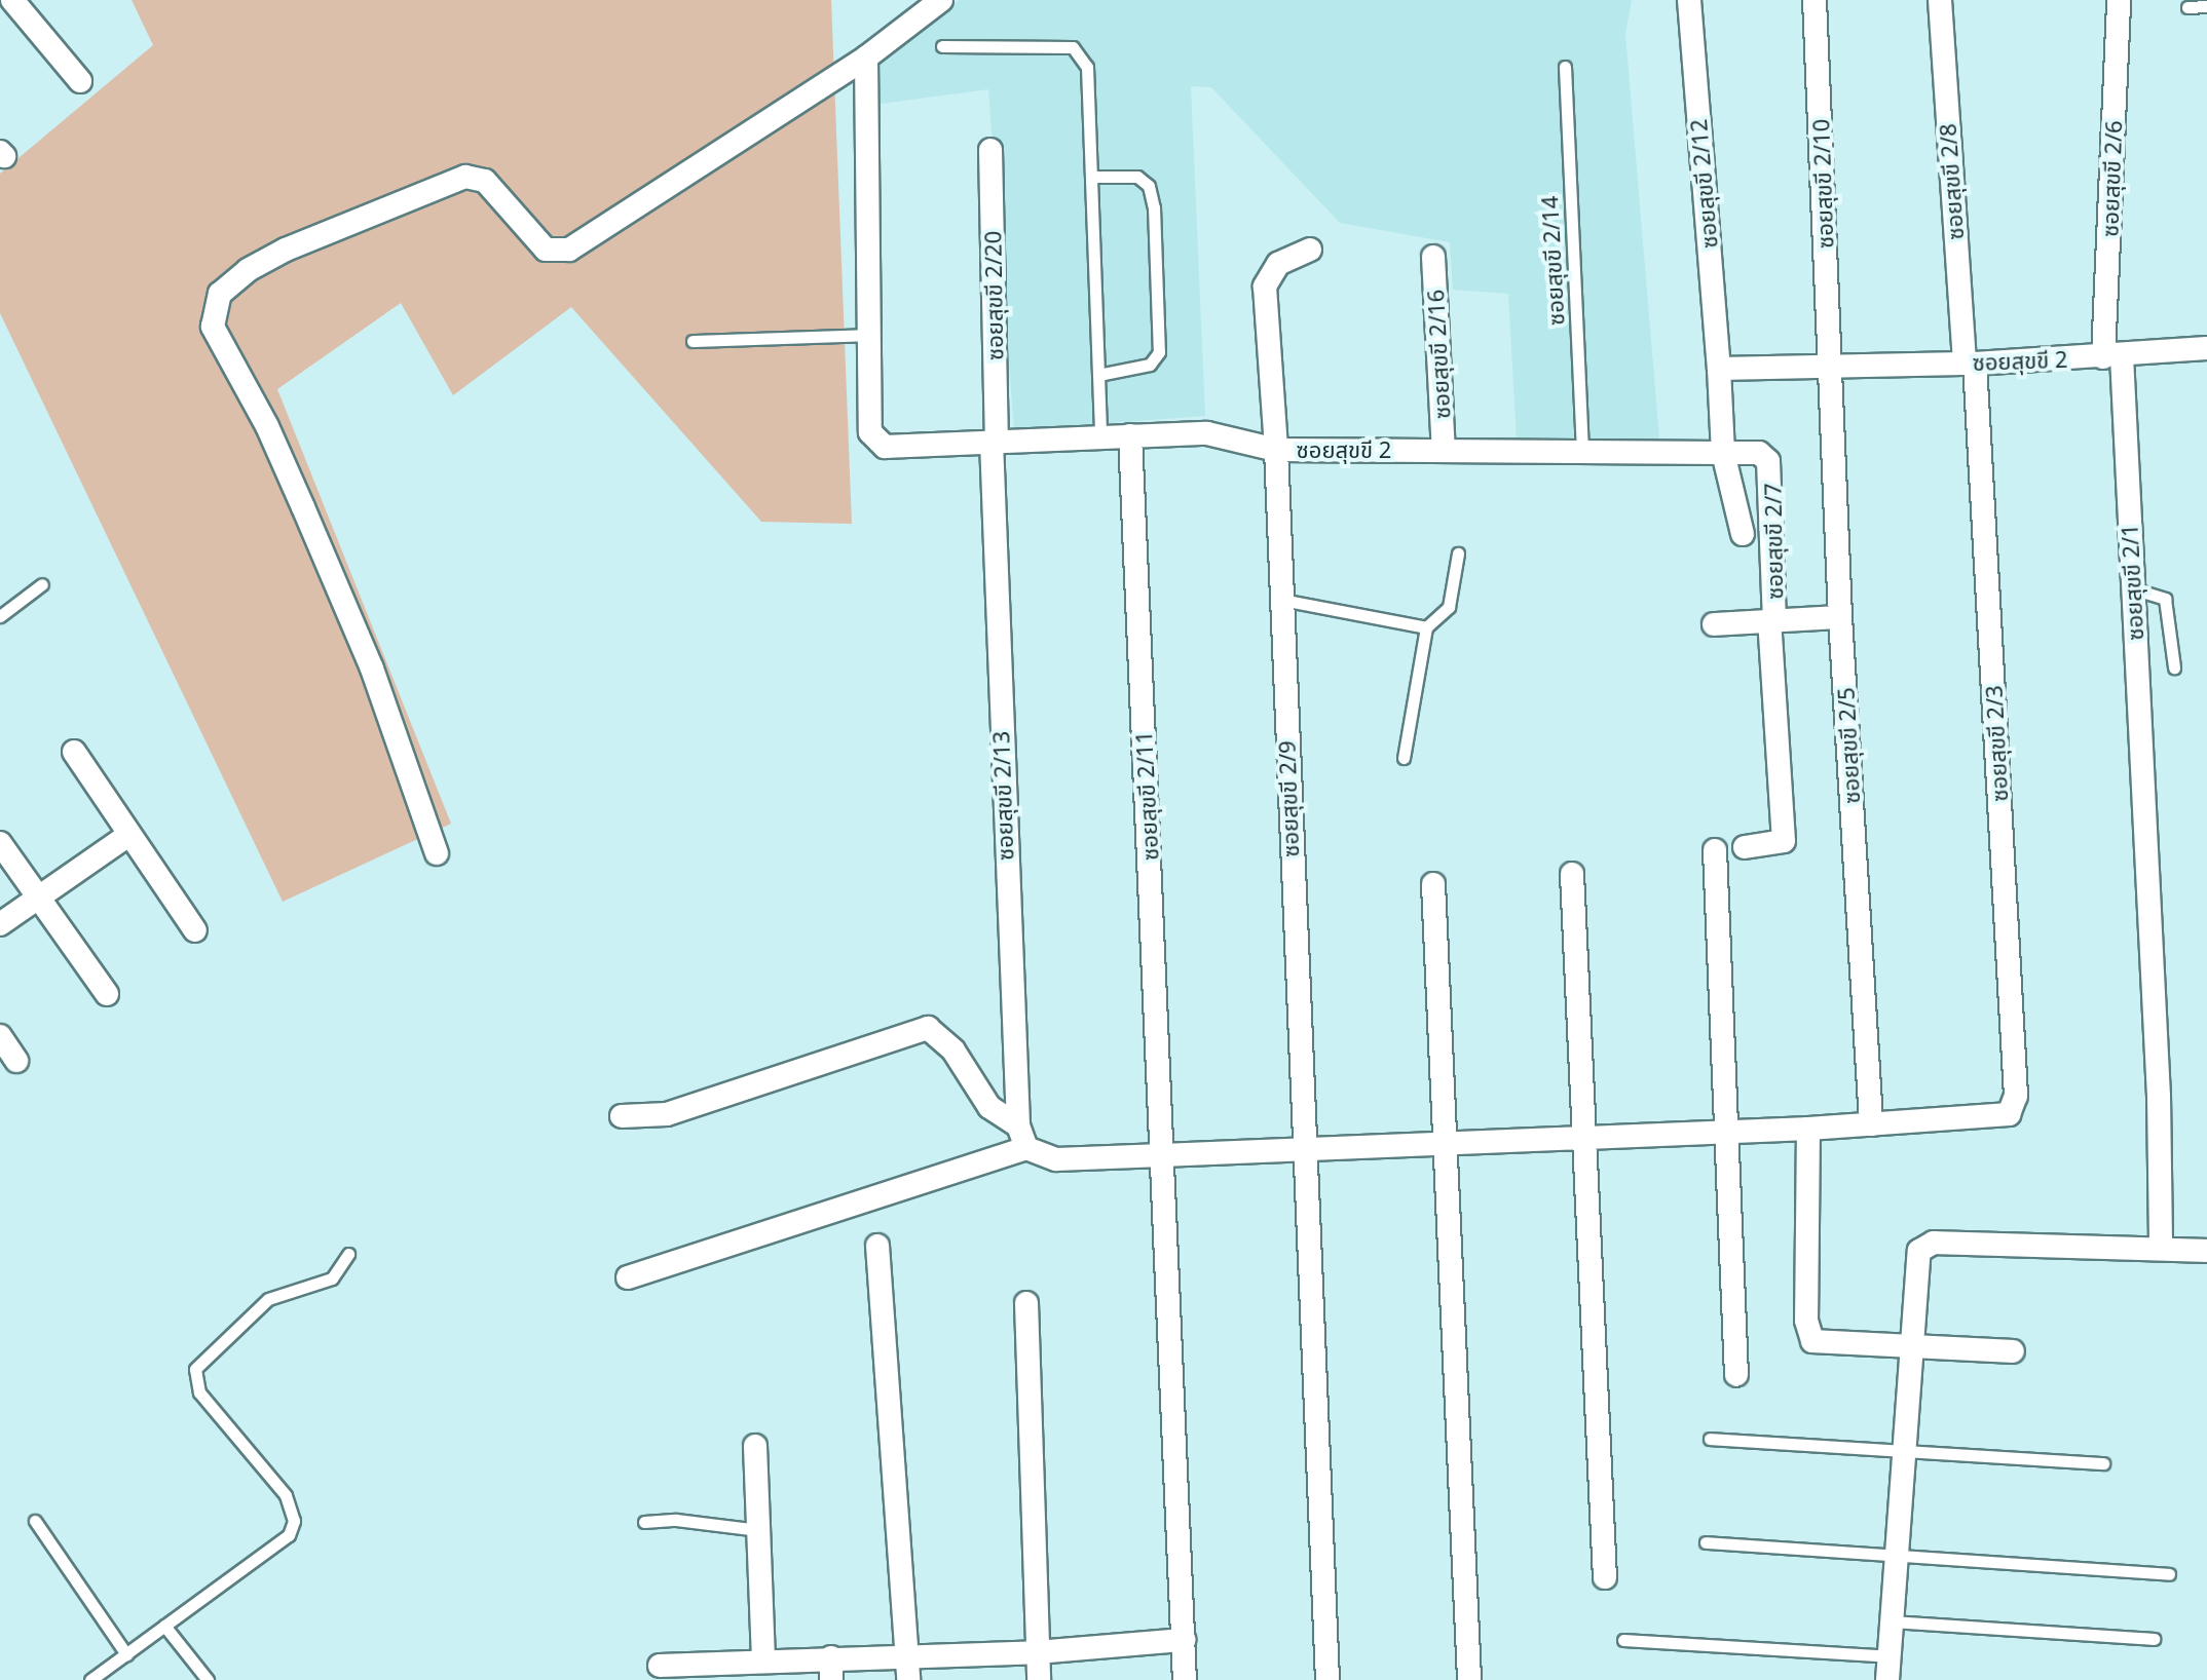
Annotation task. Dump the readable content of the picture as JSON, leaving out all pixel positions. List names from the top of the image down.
{
  "streets": {
    "street": [
      "ซอยสุขขี 2/6",
      "ซอยสุขขี 2/8",
      "ซอยสุขขี 2/12",
      "ซอยสุขขี 2/10",
      "ซอยสุขขี 2/20",
      "ซอยสุขขี 2/16",
      "ซอยสุขขี 2",
      "ซอยสุขขี 2/7",
      "ซอยสุขขี 2/1",
      "ซอยสุขขี 2/3",
      "ซอยสุขขี 2/5",
      "ซอยสุขขี 2/13",
      "ซอยสุขขี 2/11",
      "ซอยสุขขี 2/9"
    ],
    "lane": ["ซอยสุขขี 2/14"]
  },
  "crossings": [
    ["ซอยสุขขี 2/6", "ซอยสุขขี 2"],
    ["ซอยสุขขี 2/6", "ซอยสุขขี 2/1"],
    ["ซอยสุขขี 2/8", "ซอยสุขขี 2"],
    ["ซอยสุขขี 2/8", "ซอยสุขขี 2/3"],
    ["ซอยสุขขี 2/12", "ซอยสุขขี 2"],
    ["ซอยสุขขี 2/10", "ซอยสุขขี 2"],
    ["ซอยสุขขี 2/10", "ซอยสุขขี 2/5"],
    ["ซอยสุขขี 2/14", "ซอยสุขขี 2"],
    ["ซอยสุขขี 2/20", "ซอยสุขขี 2"],
    ["ซอยสุขขี 2/20", "ซอยสุขขี 2/13"],
    ["ซอยสุขขี 2/16", "ซอยสุขขี 2"],
    ["ซอยสุขขี 2", "ซอยสุขขี 2/7"],
    ["ซอยสุขขี 2", "ซอยสุขขี 2/1"],
    ["ซอยสุขขี 2", "ซอยสุขขี 2/3"],
    ["ซอยสุขขี 2", "ซอยสุขขี 2/5"],
    ["ซอยสุขขี 2", "ซอยสุขขี 2/13"],
    ["ซอยสุขขี 2", "ซอยสุขขี 2/11"],
    ["ซอยสุขขี 2", "ซอยสุขขี 2/9"],
    ["ซอยสุขขี 2/3", "ซอยสุขขี 2/5"]
  ]
}
